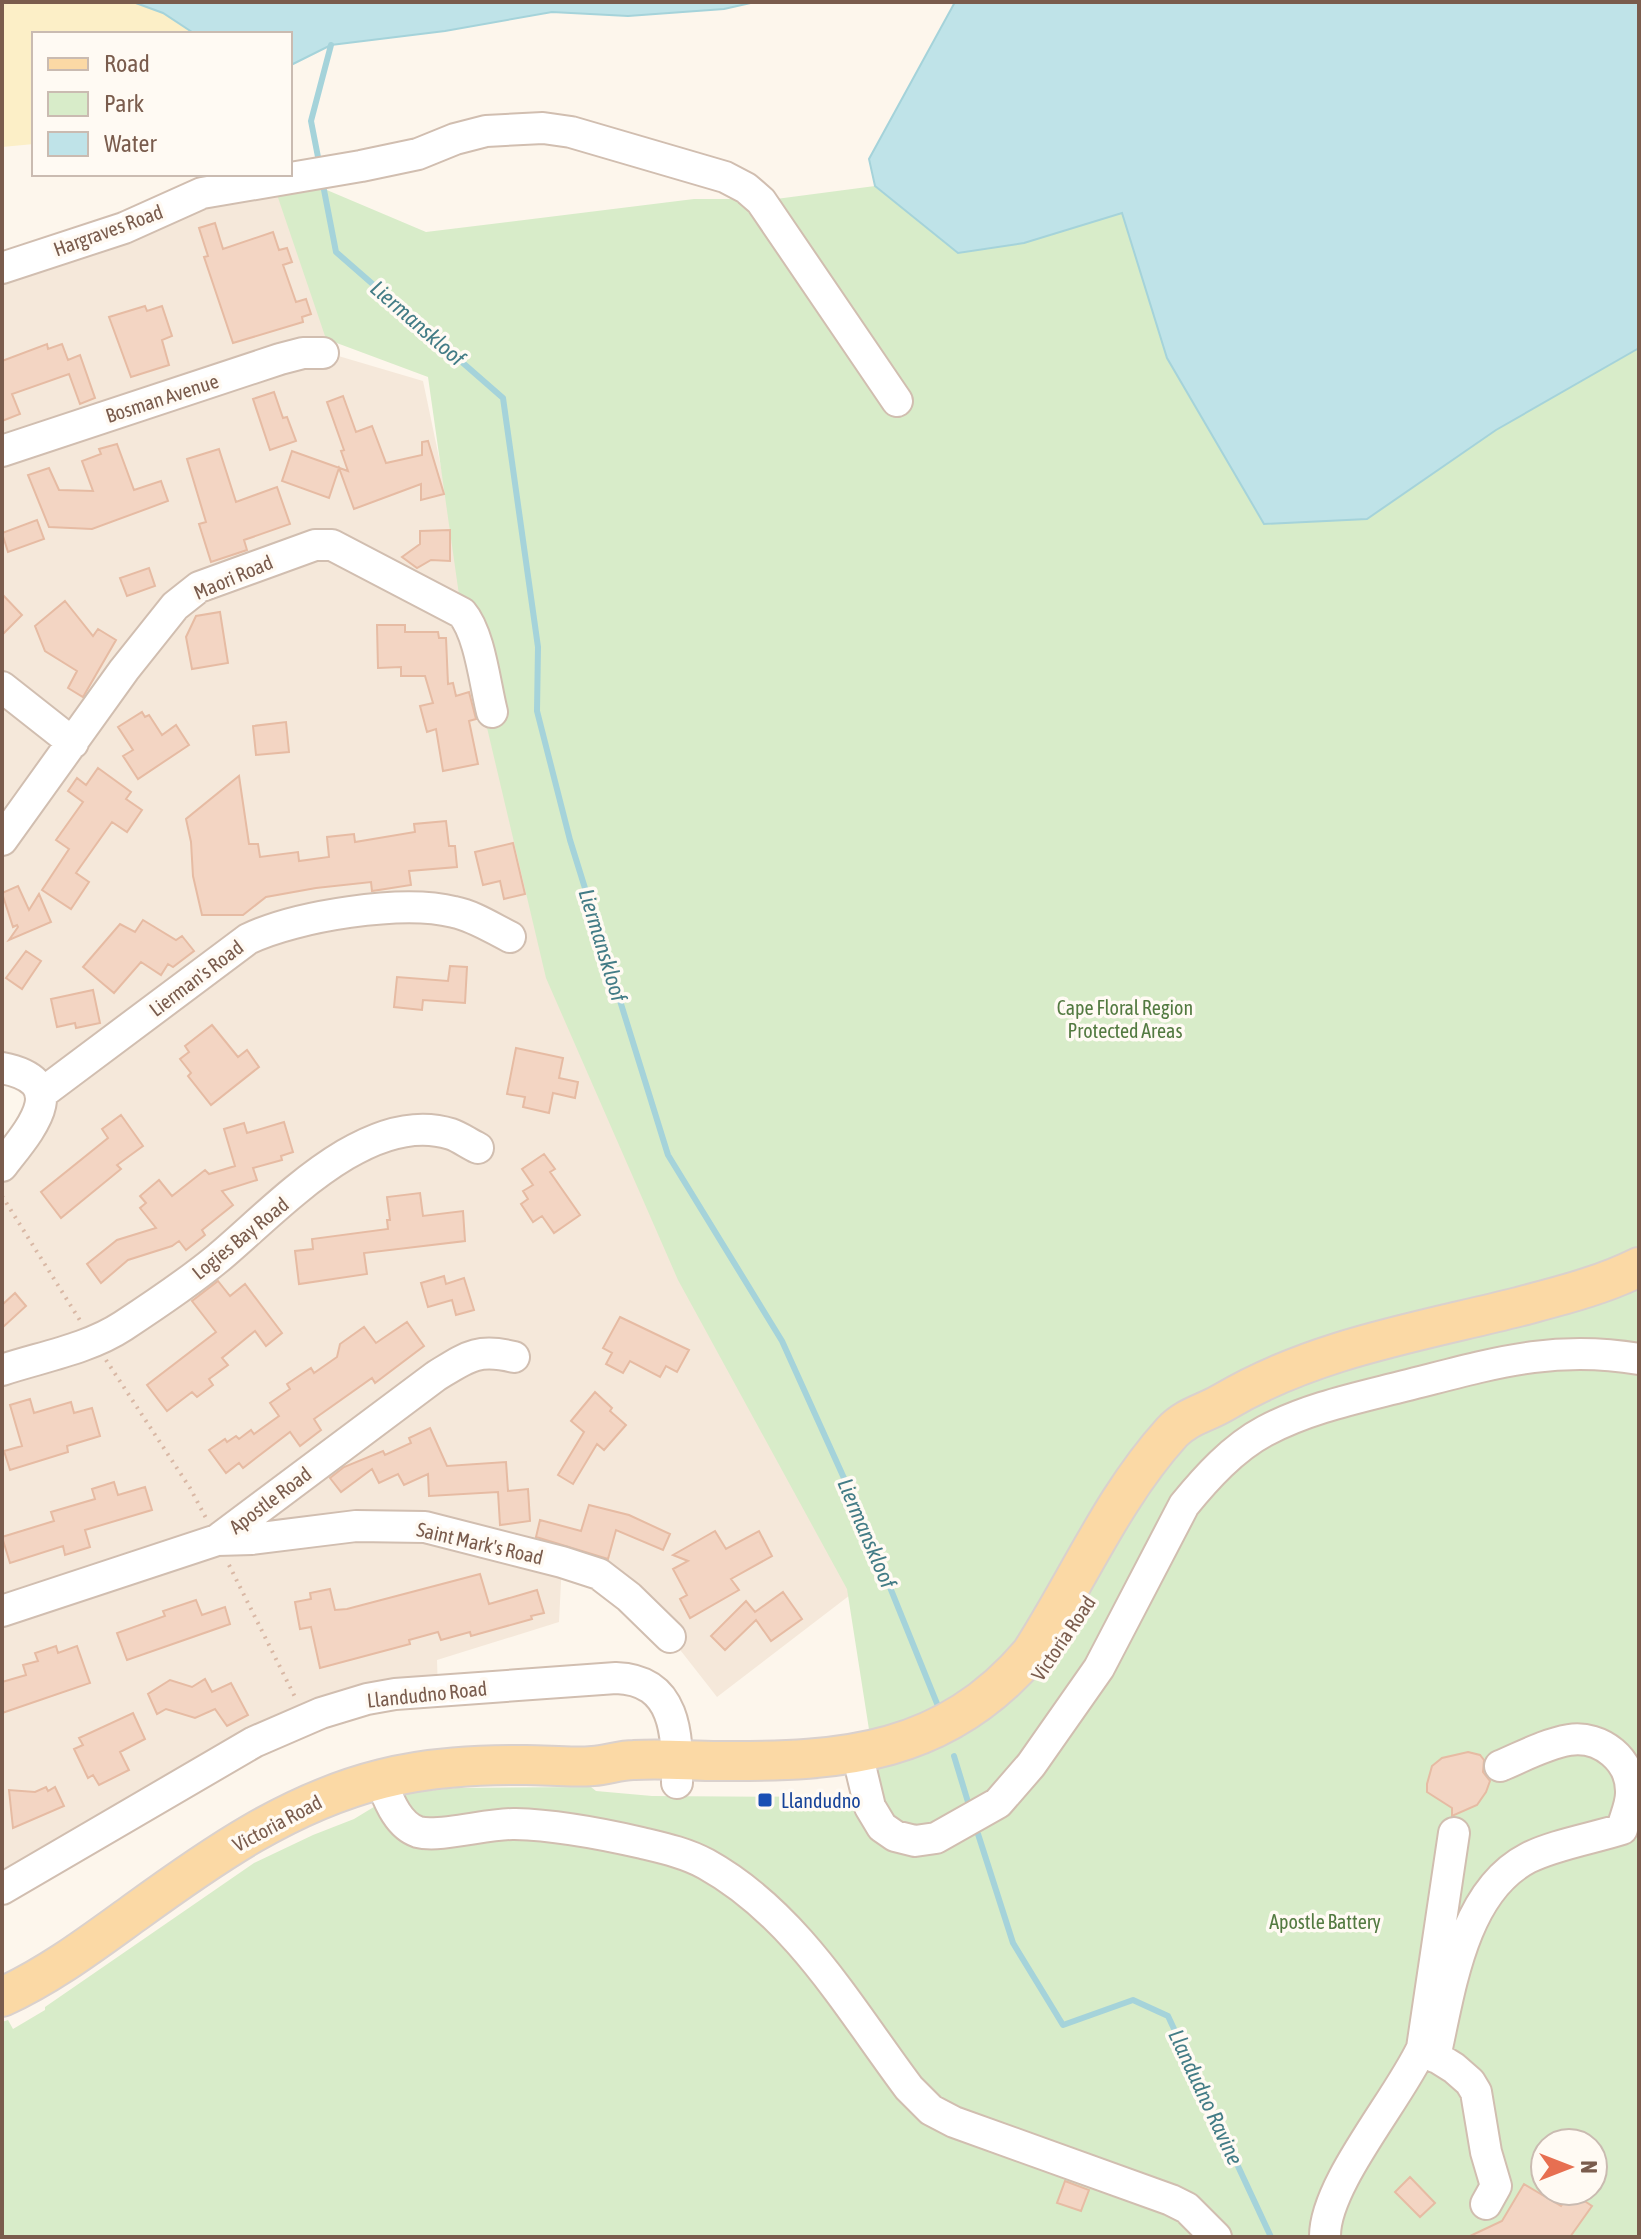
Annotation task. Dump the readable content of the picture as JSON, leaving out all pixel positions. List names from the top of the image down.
{
  "streets": {
    "main road": ["Victoria Road"],
    "street": [
      "Hargraves Road",
      "Bosman Avenue",
      "Maori Road",
      "Lierman's Road",
      "Logies Bay Road",
      "Apostle Road",
      "Saint Mark's Road",
      "Llandudno Road"
    ]
  },
  "crossings": [
    ["Apostle Road", "Saint Mark's Road"],
    ["Victoria Road", "Llandudno Road"]
  ],
  "water": ["Liermanskloof", "Llandudno Ravine"],
  "parks": ["Cape Floral Region Protected Areas", "Apostle Battery"],
  "places": {
    "transit": ["Llandudno"]
  },
  "legend": ["Road", "Park", "Water"],
  "north": "right"
}
